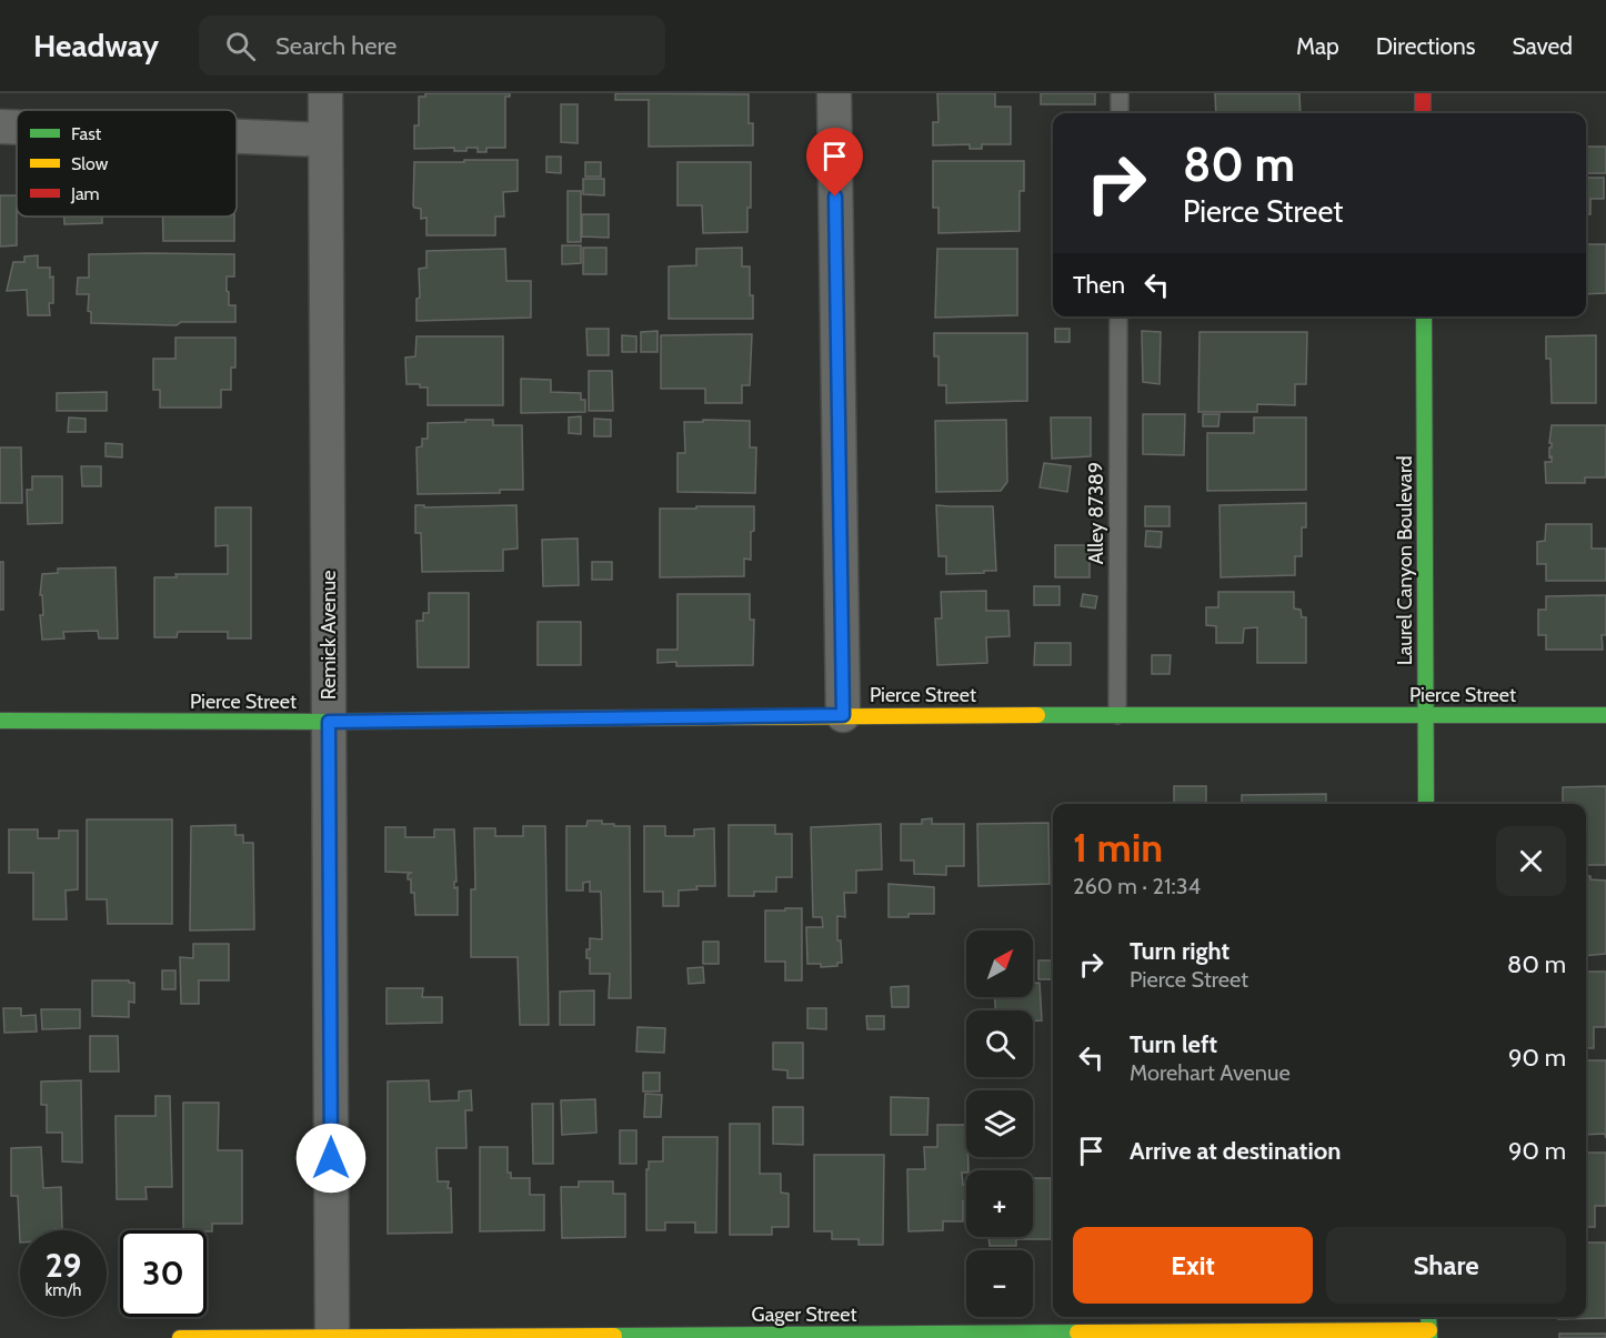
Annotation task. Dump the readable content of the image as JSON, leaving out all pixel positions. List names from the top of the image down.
{
  "streets": {
    "street": [
      "Laurel Canyon Boulevard",
      "Remick Avenue",
      "Pierce Street",
      "Gager Street"
    ],
    "lane": ["Alley 87389"]
  },
  "crossings": [
    ["Alley 87389", "Pierce Street"],
    ["Laurel Canyon Boulevard", "Pierce Street"],
    ["Remick Avenue", "Pierce Street"],
    ["Remick Avenue", "Gager Street"]
  ],
  "legend": ["Fast", "Slow", "Jam"],
  "north": "top right",
  "page": {
    "header": "Headway",
    "search": "Search here",
    "nav": ["Map", "Directions", "Saved"],
    "turn": ["80 m", "Pierce Street"],
    "then": "Then",
    "heading": ["1 min", "260 m · 21:34"],
    "list": [
      {
        "name": "Turn right",
        "note": "Pierce Street",
        "value": "80 m"
      },
      {
        "name": "Turn left",
        "note": "Morehart Avenue",
        "value": "90 m"
      },
      {
        "name": "Arrive at destination",
        "value": "90 m"
      }
    ],
    "map_buttons": ["+", "−"],
    "buttons": ["Exit", "Share"],
    "speed": "29 km/h",
    "limit": "30"
  }
}
